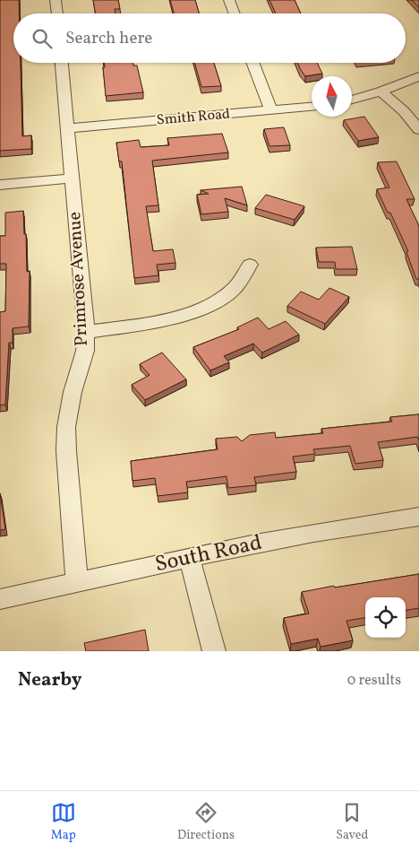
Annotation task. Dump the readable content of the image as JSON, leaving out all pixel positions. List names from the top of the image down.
{
  "streets": {
    "street": ["Smith Road", "Primrose Avenue", "South Road"]
  },
  "crossings": [
    ["Smith Road", "Primrose Avenue"],
    ["Primrose Avenue", "South Road"]
  ],
  "north": "top",
  "page": {
    "search": "Search here",
    "heading": ["Nearby", "0 results"],
    "nav": ["Map", "Directions", "Saved"]
  }
}
